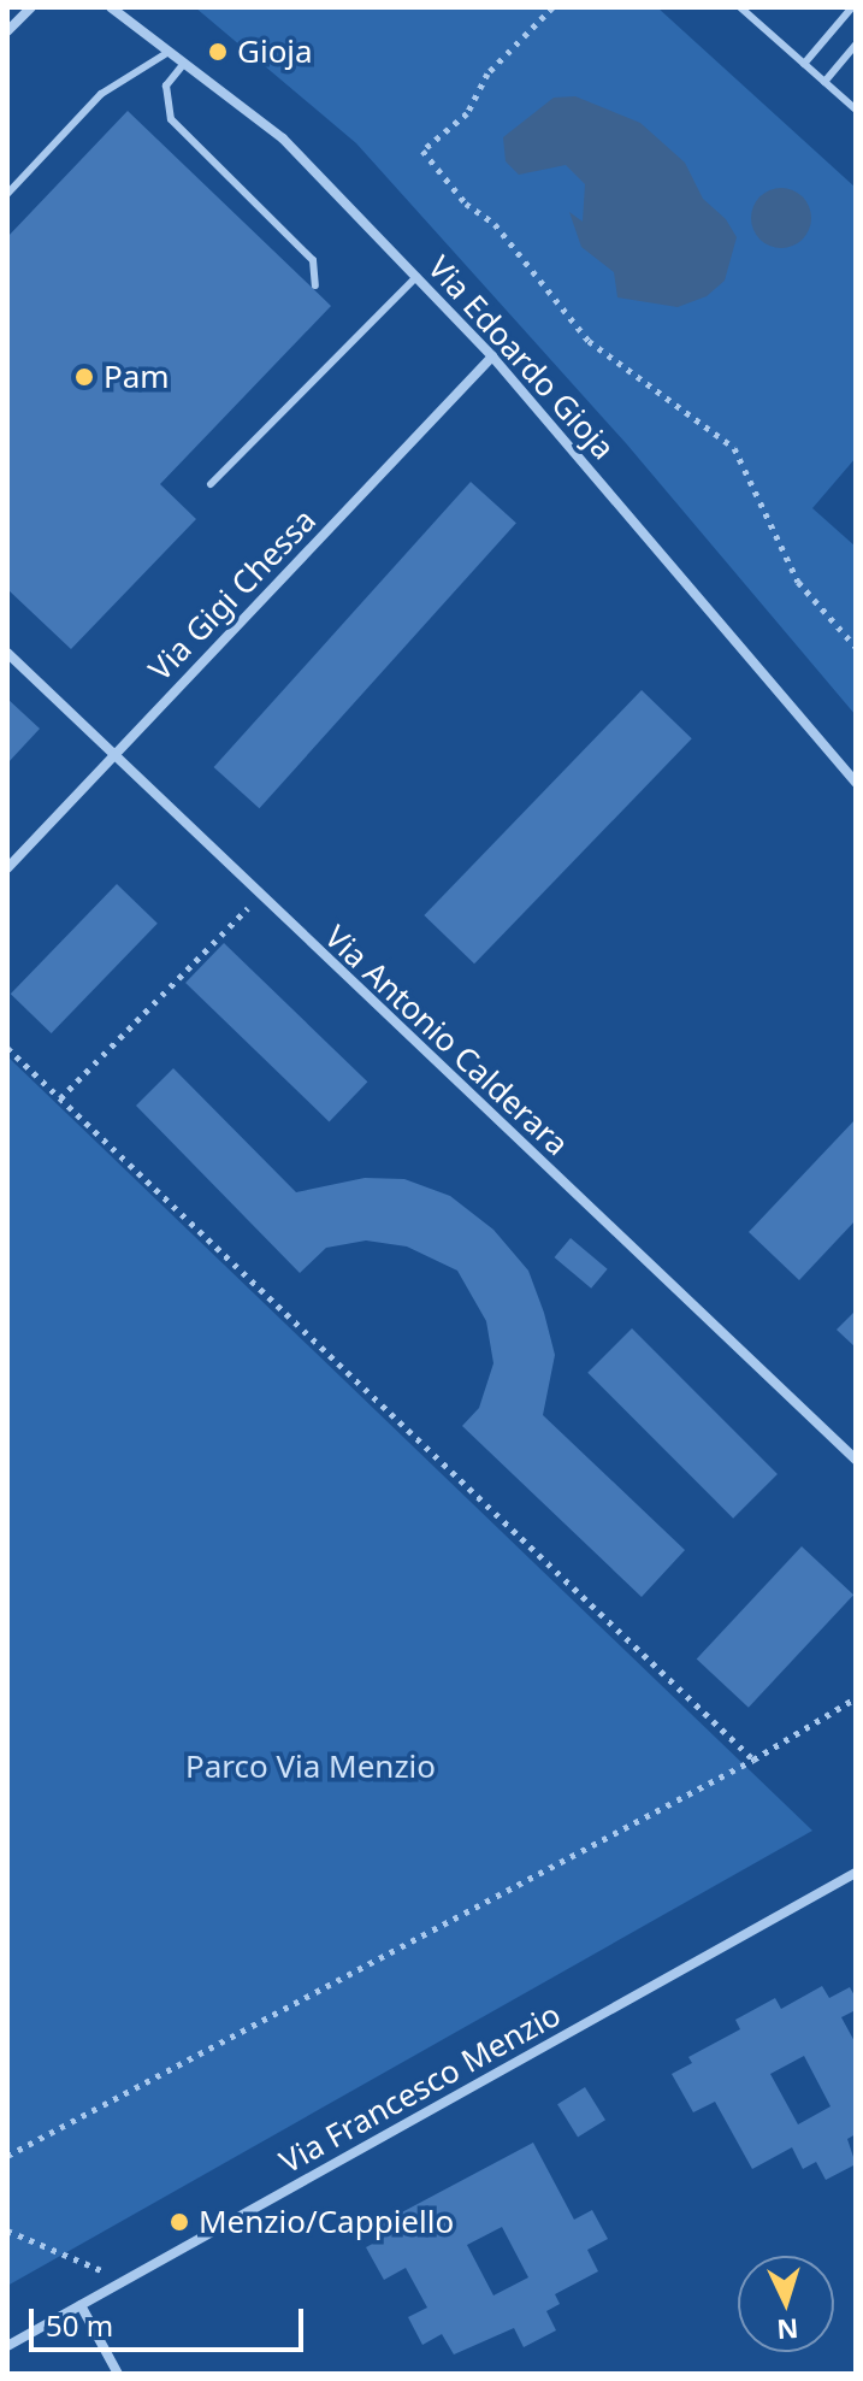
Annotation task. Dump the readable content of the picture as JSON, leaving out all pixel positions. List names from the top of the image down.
{
  "streets": {
    "street": [
      "Via Edoardo Gioja",
      "Via Gigi Chessa",
      "Via Antonio Calderara",
      "Via Francesco Menzio"
    ]
  },
  "crossings": [
    ["Via Edoardo Gioja", "Via Gigi Chessa"],
    ["Via Gigi Chessa", "Via Antonio Calderara"]
  ],
  "parks": ["Parco Via Menzio"],
  "places": ["Gioja", "Pam", "Menzio/Cappiello"],
  "scale_bar": "50 m",
  "north": "bottom"
}
